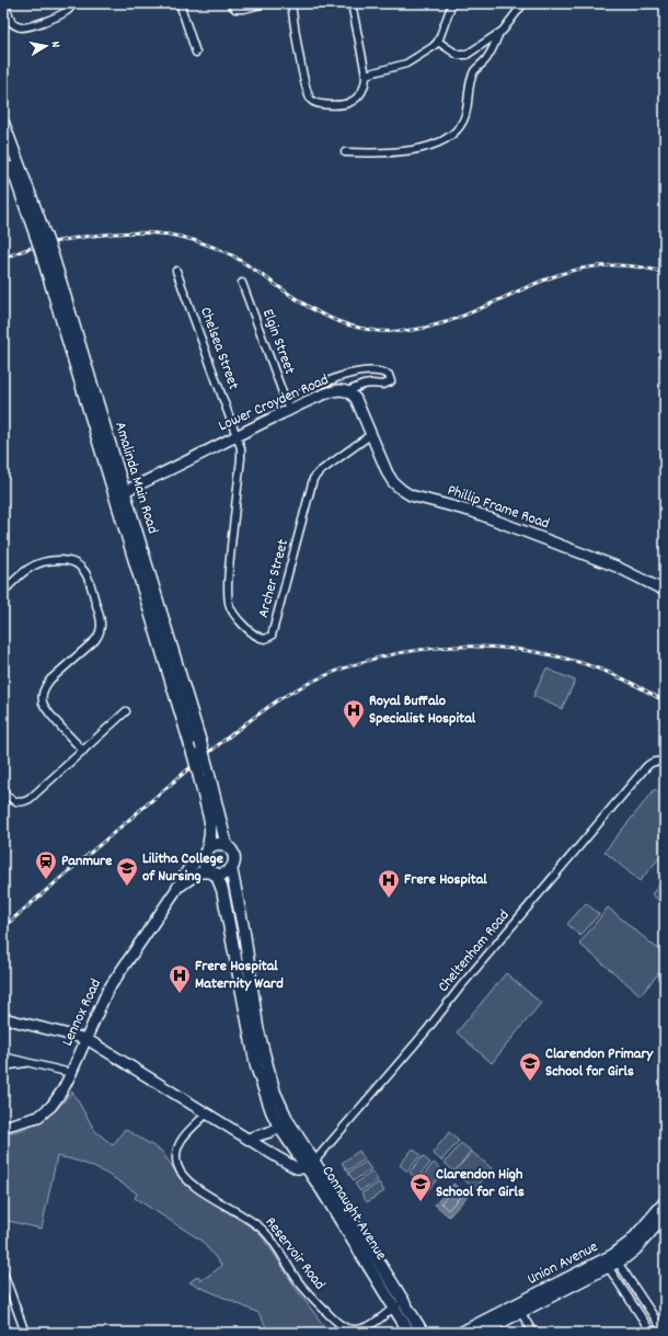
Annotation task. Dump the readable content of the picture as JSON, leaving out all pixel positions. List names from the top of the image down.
{
  "streets": {
    "main road": ["Amalinda Main Road", "Connaught Avenue", "Union Avenue"],
    "street": [
      "Elgin Street",
      "Chelsea Street",
      "Lower Croyden Road",
      "Phillip Frame Road",
      "Archer Street",
      "Cheltenham Road",
      "Lennox Road",
      "Reservoir Road"
    ]
  },
  "crossings": [
    ["Elgin Street", "Lower Croyden Road"],
    ["Chelsea Street", "Lower Croyden Road"],
    ["Chelsea Street", "Archer Street"],
    ["Lower Croyden Road", "Amalinda Main Road"],
    ["Lower Croyden Road", "Phillip Frame Road"],
    ["Lower Croyden Road", "Archer Street"],
    ["Amalinda Main Road", "Cheltenham Road"],
    ["Amalinda Main Road", "Lennox Road"],
    ["Amalinda Main Road", "Connaught Avenue"],
    ["Phillip Frame Road", "Archer Street"],
    ["Cheltenham Road", "Connaught Avenue"],
    ["Lennox Road", "Connaught Avenue"],
    ["Connaught Avenue", "Reservoir Road"]
  ],
  "places": {
    "hospital": ["Royal Buffalo Specialist Hospital", "Frere Hospital", "Frere Hospital Maternity Ward"],
    "station": ["Panmure"],
    "school or university": ["Lilitha College of Nursing", "Clarendon Primary School for Girls", "Clarendon High School for Girls"]
  },
  "north": "right"
}
